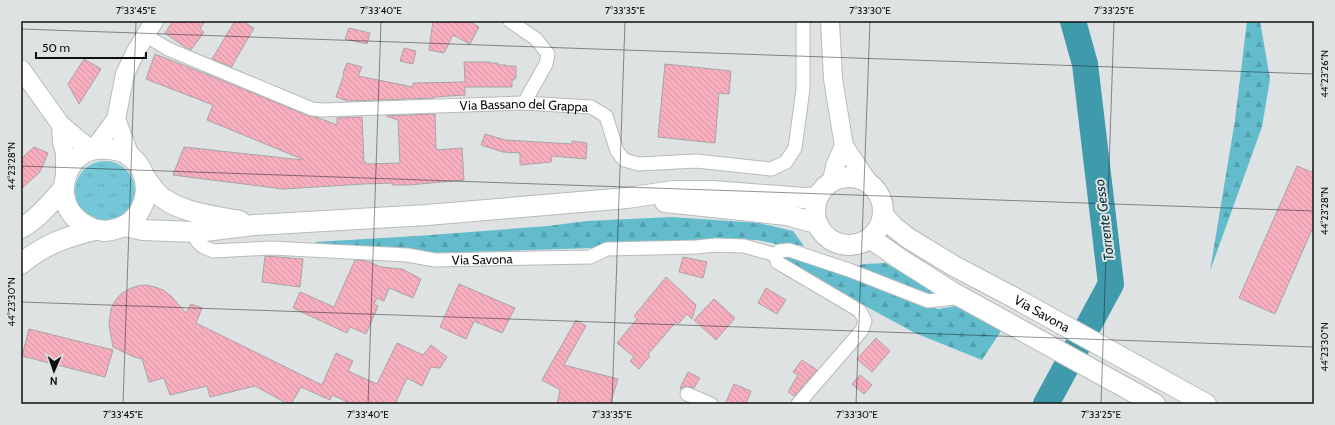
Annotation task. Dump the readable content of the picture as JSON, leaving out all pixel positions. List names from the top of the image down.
{
  "streets": {
    "main road": ["Via Savona"],
    "street": ["Via Bassano del Grappa"]
  },
  "water": ["Torrente Gesso"],
  "scale_bar": "50 m",
  "north": "bottom",
  "coordinates": [
    "7°33'45\"E",
    "7°33'40\"E",
    "7°33'35\"E",
    "7°33'30\"E",
    "7°33'25\"E",
    "44°23'26\"N",
    "44°23'28\"N",
    "44°23'30\"N"
  ]
}
